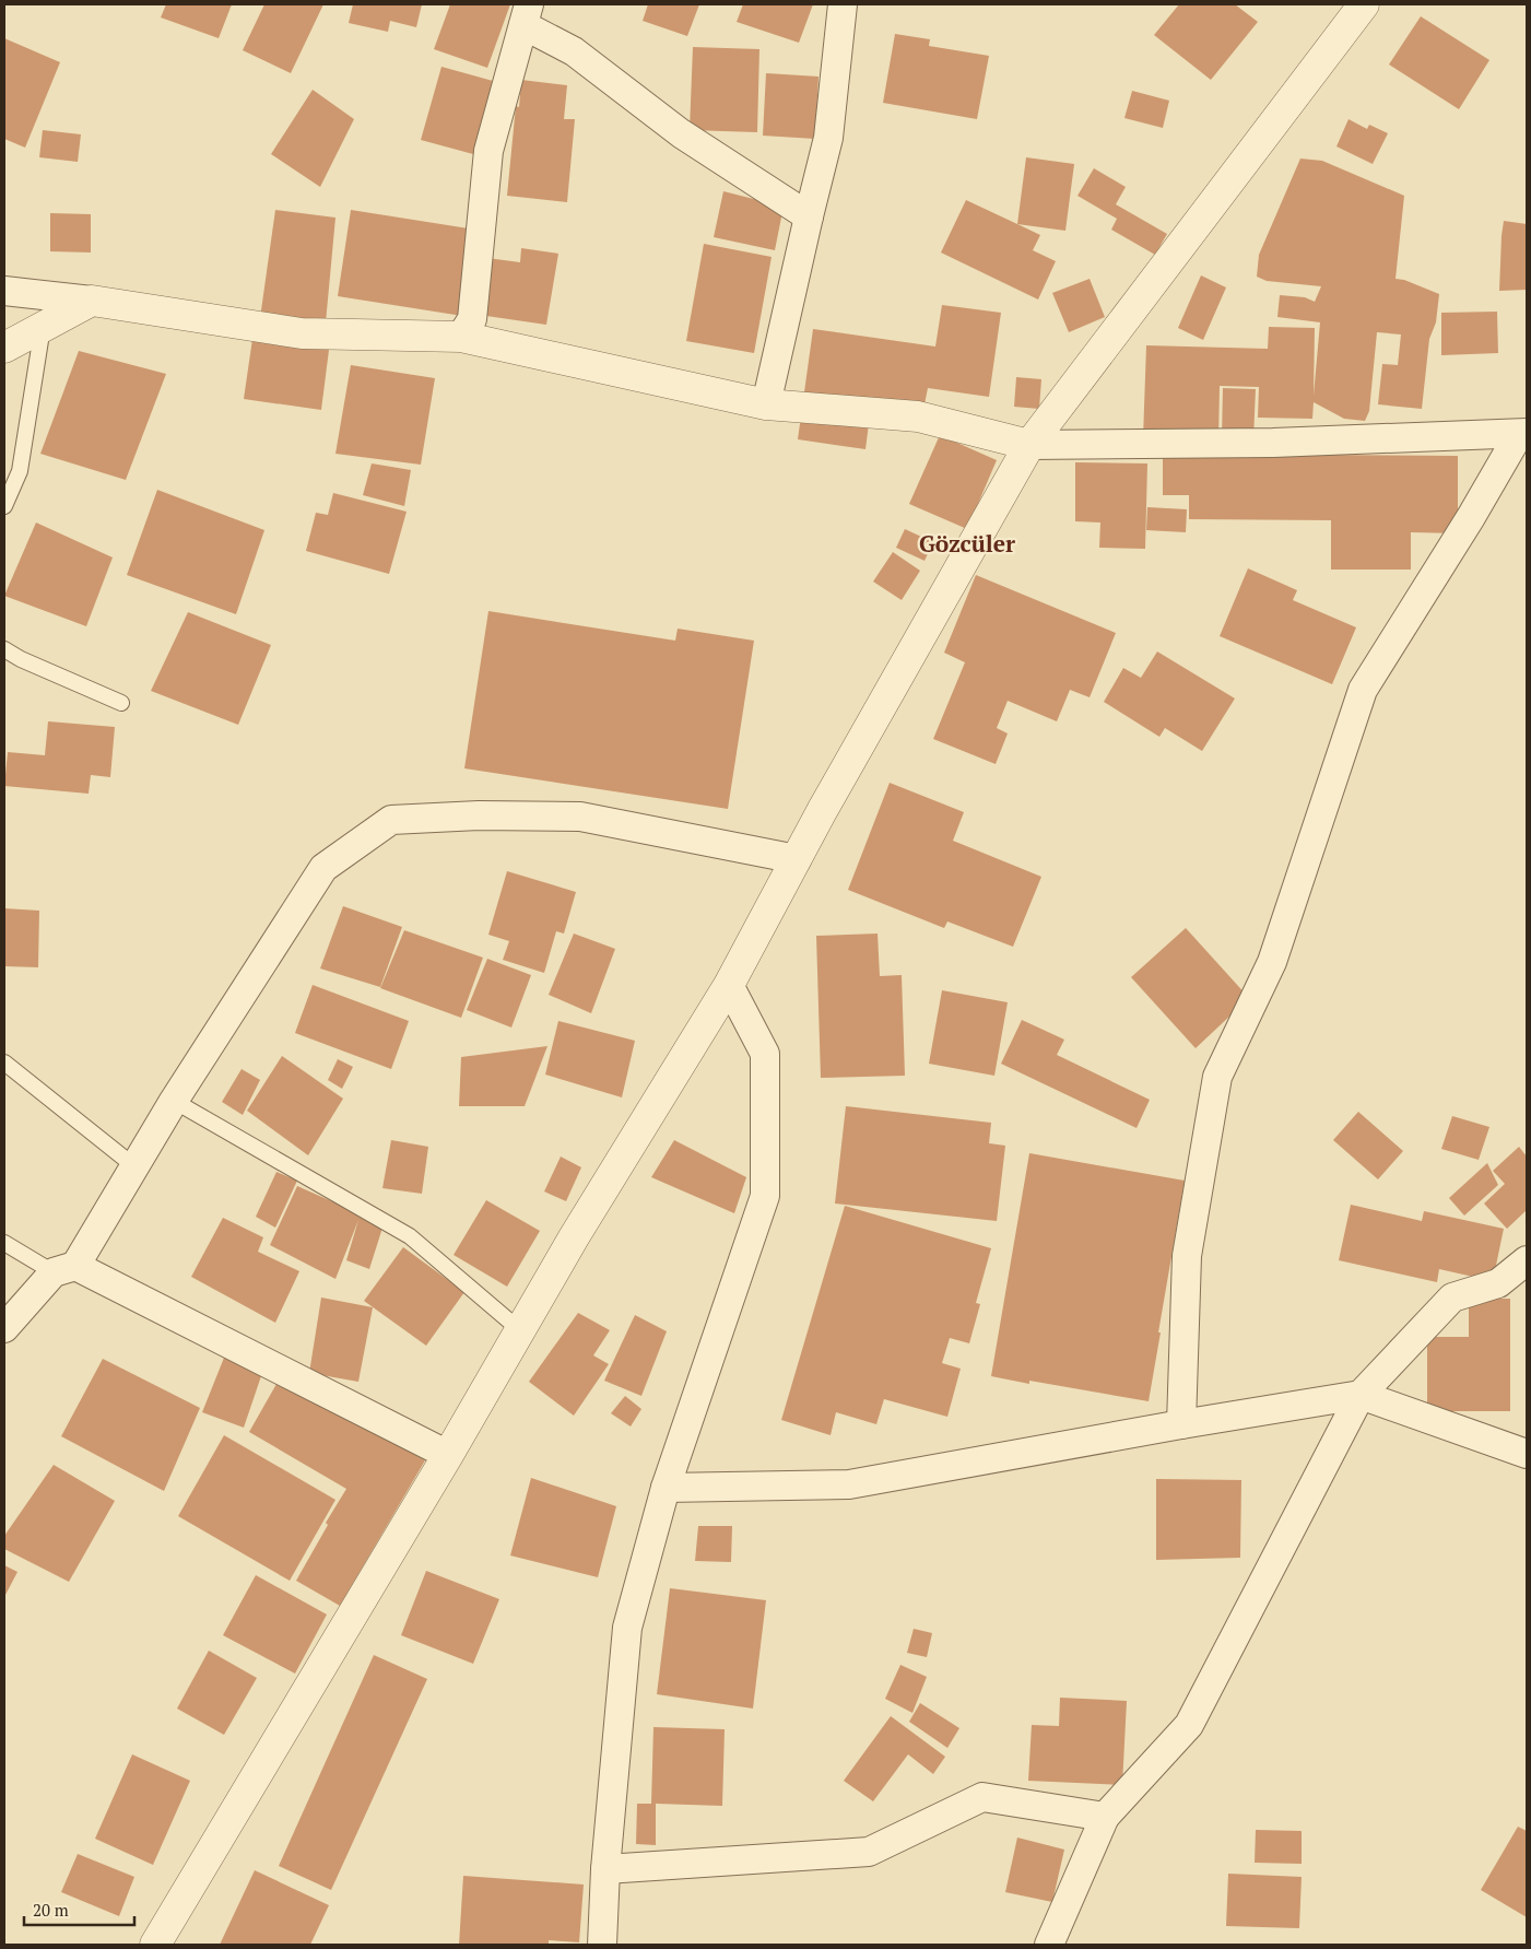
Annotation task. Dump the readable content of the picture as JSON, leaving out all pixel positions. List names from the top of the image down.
{
  "districts": ["Gözcüler"],
  "scale_bar": "20 m"
}
